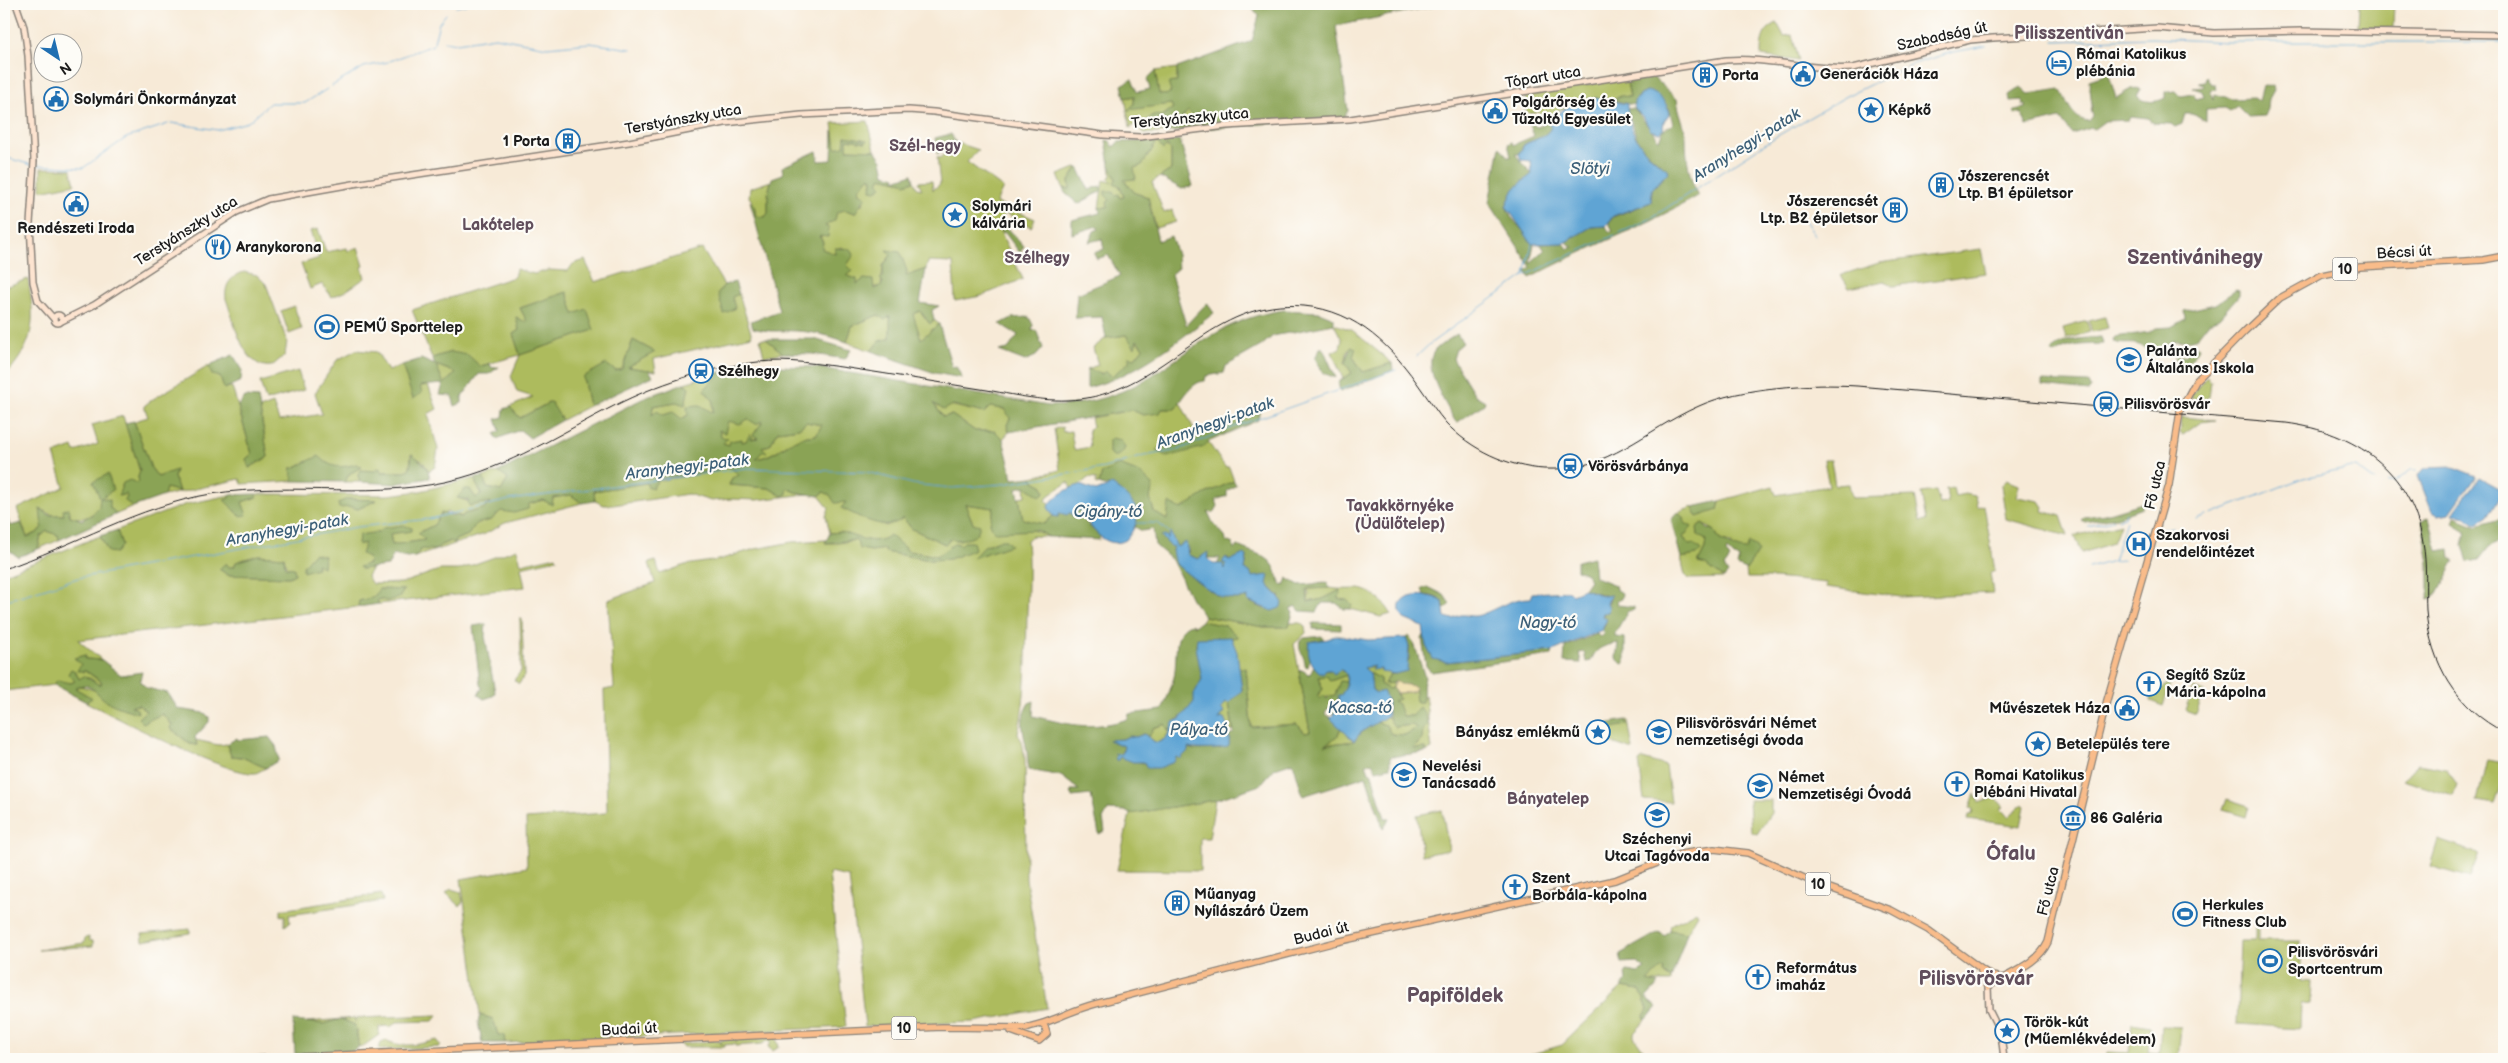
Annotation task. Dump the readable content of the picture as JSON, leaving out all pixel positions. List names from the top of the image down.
{
  "streets": {
    "main road": [
      "Szabadság út",
      "Tópart utca",
      "Terstyánszky utca",
      "Bécsi út",
      "10",
      "Fő utca",
      "Budai út"
    ]
  },
  "crossings": [
    ["Szabadság út", "Tópart utca"],
    ["Tópart utca", "Terstyánszky utca"],
    ["Bécsi út", "Fő utca"],
    ["10", "Fő utca"],
    ["10", "Budai út"]
  ],
  "districts": [
    "Pilisszentiván",
    "Szél-hegy",
    "Lakótelep",
    "Szélhegy",
    "Szentivánihegy",
    "Tavakkörnyéke (Üdülőtelep)",
    "Bányatelep",
    "Ófalu",
    "Pilisvörösvár",
    "Papiföldek"
  ],
  "water": [
    "Aranyhegyi-patak",
    "Slötyi",
    "Cigány-tó",
    "Nagy-tó",
    "Kacsa-tó",
    "Pálya-tó"
  ],
  "places": {
    "hotel": ["Római Katolikus plébánia"],
    "public building": [
      "Generációk Háza",
      "Solymári Önkormányzat",
      "Polgárőrség és Tűzoltó Egyesület",
      "Rendészeti Iroda",
      "Művészetek Háza"
    ],
    "building": [
      "Porta",
      "1 Porta",
      "Jószerencsét Ltp. B1 épületsor",
      "Jószerencsét Ltp. B2 épületsor",
      "Műanyag Nyílászáró Üzem"
    ],
    "place": [
      "Képkő",
      "Solymári kálvária",
      "Bányász emlékmű",
      "Betelepülés tere",
      "Török-kút (Műemlékvédelem)"
    ],
    "restaurant": ["Aranykorona"],
    "sports": ["PEMŰ Sporttelep", "Herkules Fitness Club", "Pilisvörösvári Sportcentrum"],
    "school or university": [
      "Palánta Általános Iskola",
      "Pilisvörösvári Német nemzetiségi óvoda",
      "Nevelési Tanácsadó",
      "Német Nemzetiségi Óvodá",
      "Széchenyi Utcai Tagóvoda"
    ],
    "station": ["Szélhegy", "Pilisvörösvár", "Vörösvárbánya"],
    "hospital": ["Szakorvosi rendelőintézet"],
    "church": [
      "Segítő Szűz Mária-kápolna",
      "Romai Katolikus Plébáni Hivatal",
      "Szent Borbála-kápolna",
      "Református imaház"
    ],
    "museum": ["86 Galéria"]
  },
  "north": "bottom right"
}
